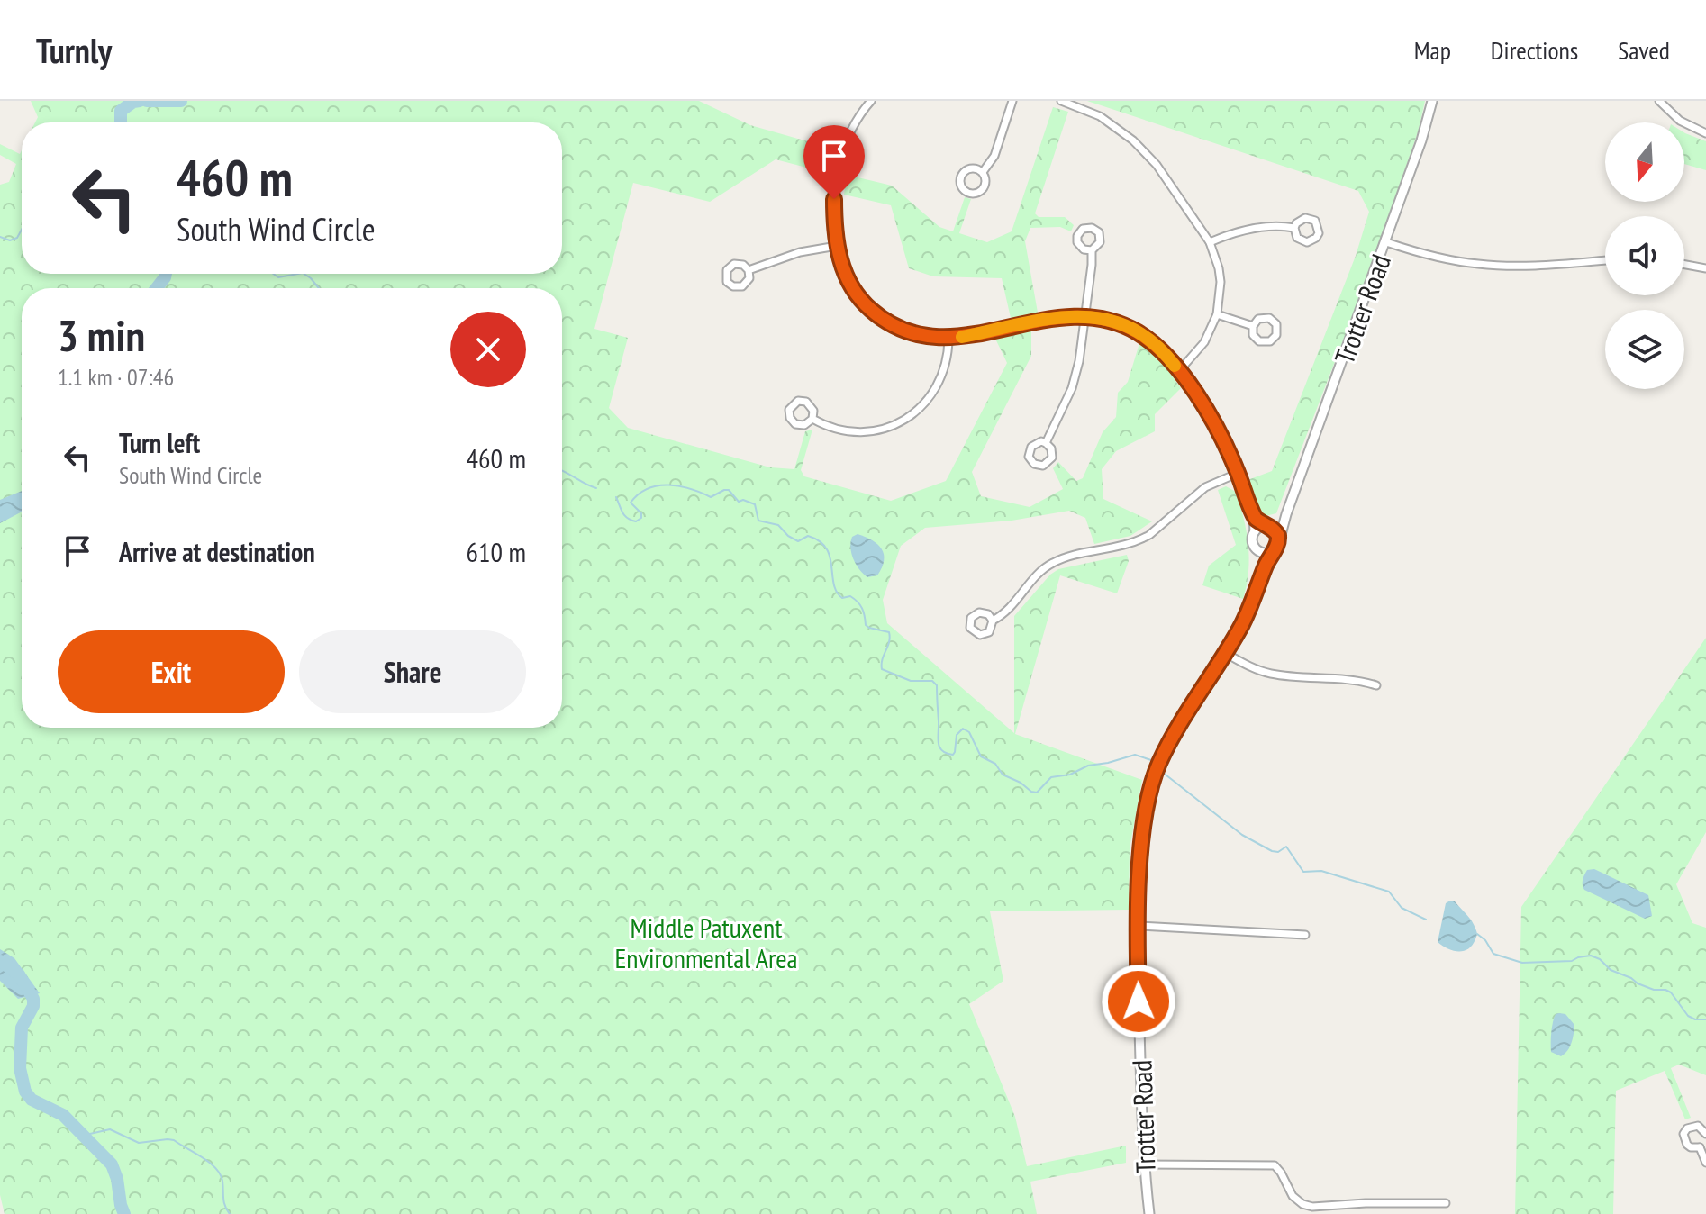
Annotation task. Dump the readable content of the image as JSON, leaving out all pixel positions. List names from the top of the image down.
{
  "streets": {
    "street": ["Trotter Road"]
  },
  "parks": ["Middle Patuxent Environmental Area"],
  "north": "bottom",
  "page": {
    "header": "Turnly",
    "nav": ["Map", "Directions", "Saved"],
    "turn": ["460 m", "South Wind Circle"],
    "heading": ["3 min", "1.1 km · 07:46"],
    "list": [
      {
        "name": "Turn left",
        "note": "South Wind Circle",
        "value": "460 m"
      },
      {
        "name": "Arrive at destination",
        "value": "610 m"
      }
    ],
    "buttons": ["Exit", "Share"]
  }
}
